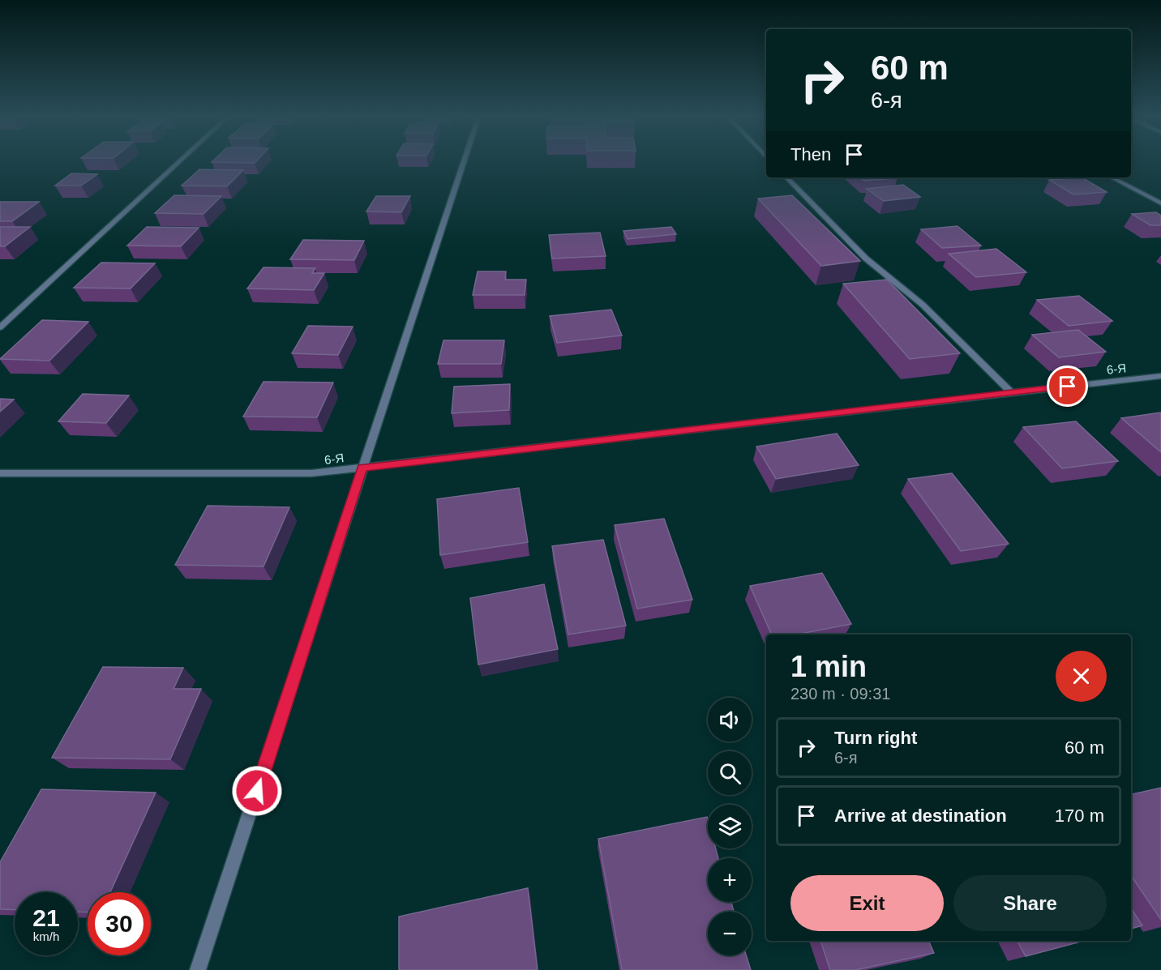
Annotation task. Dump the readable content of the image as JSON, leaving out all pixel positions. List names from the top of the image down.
{
  "streets": {
    "street": ["6-Я"]
  },
  "page": {
    "turn": ["60 m", "6-я"],
    "then": "Then",
    "heading": ["1 min", "230 m · 09:31"],
    "map_buttons": ["+", "−"],
    "list": [
      {
        "name": "Turn right",
        "note": "6-я",
        "value": "60 m"
      },
      {
        "name": "Arrive at destination",
        "value": "170 m"
      }
    ],
    "buttons": ["Exit", "Share"],
    "speed": "21 km/h",
    "limit": "30"
  }
}
